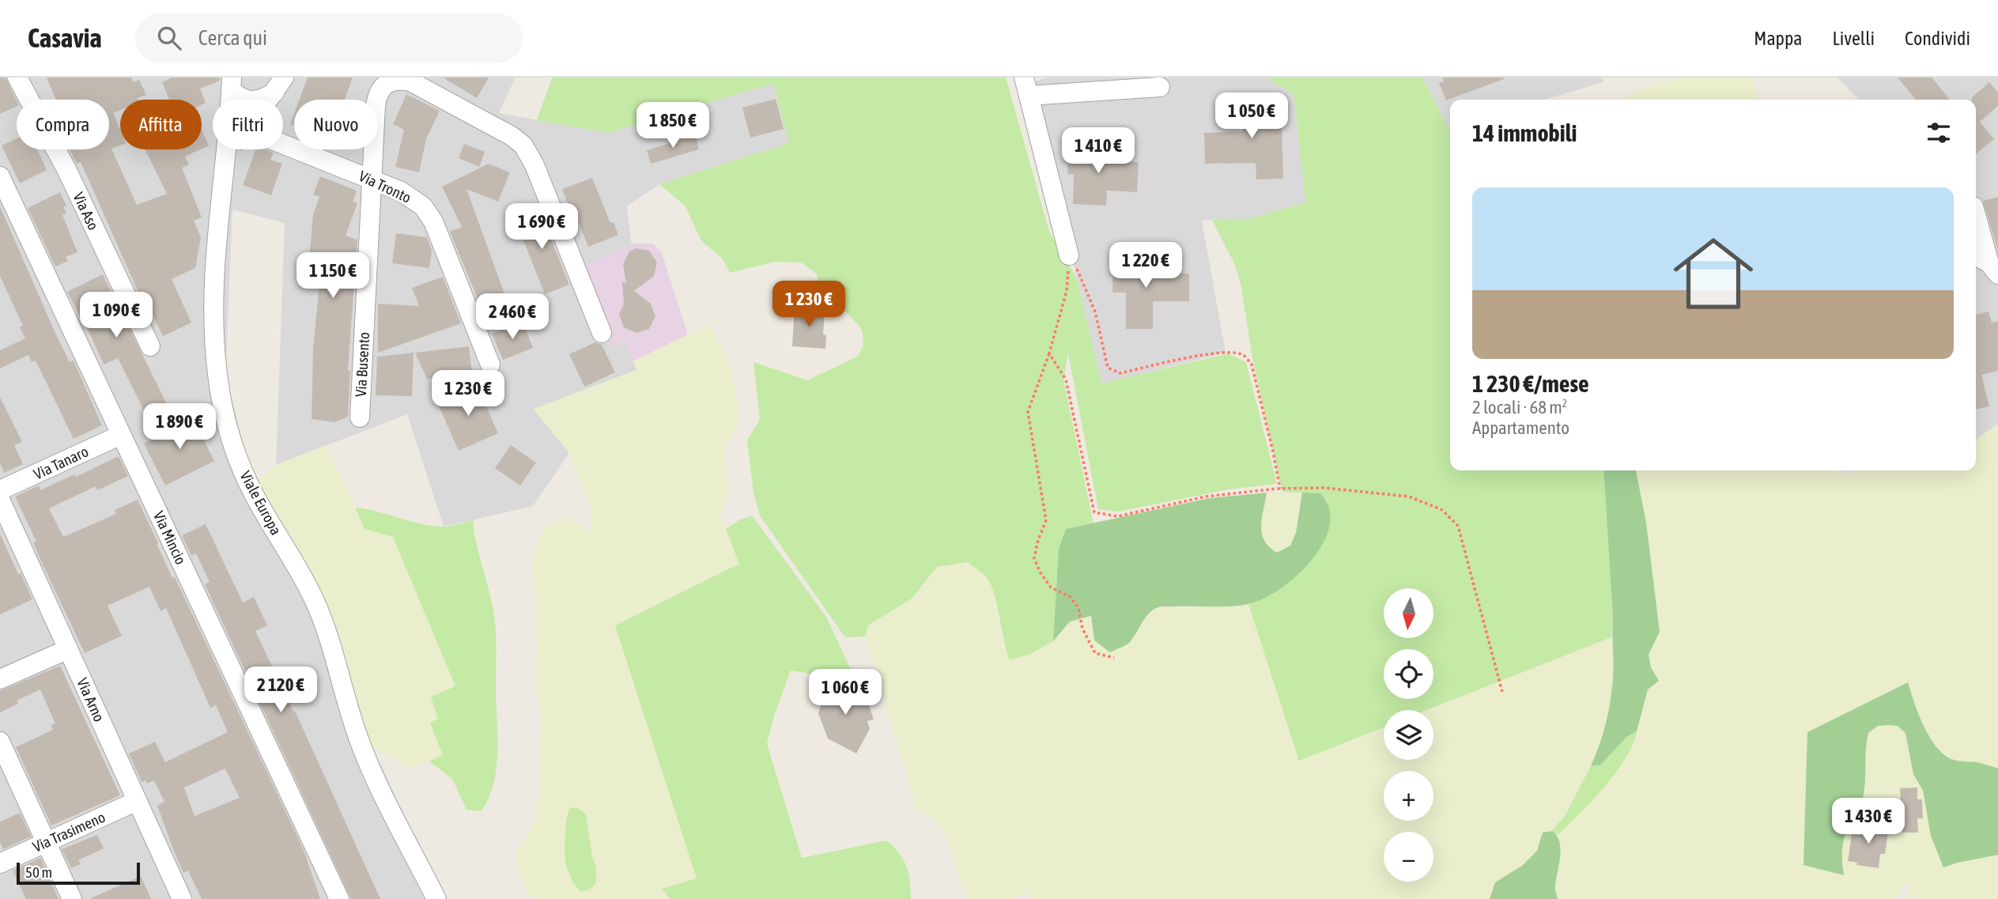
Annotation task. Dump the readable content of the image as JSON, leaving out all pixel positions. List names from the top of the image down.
{
  "streets": {
    "street": [
      "Via Tronto",
      "Via Aso",
      "Via Busento",
      "Via Tanaro",
      "Viale Europa",
      "Via Mincio",
      "Via Arno",
      "Via Trasimeno"
    ]
  },
  "crossings": [
    ["Via Tronto", "Via Busento"],
    ["Via Tanaro", "Via Mincio"],
    ["Via Arno", "Via Trasimeno"]
  ],
  "scale_bar": "50 m",
  "north": "bottom",
  "page": {
    "header": "Casavia",
    "search": "Cerca qui",
    "nav": ["Mappa", "Livelli", "Condividi"],
    "price": [
      "1 050 €",
      "1 850 €",
      "1 410 €",
      "1 690 €",
      "1 220 €",
      "1 150 €",
      "1 230 €",
      "1 090 €",
      "2 460 €",
      "1 230 €",
      "1 890 €",
      "2 120 €",
      "1 060 €",
      "1 430 €"
    ],
    "chip": [
      "Compra",
      "Affitta",
      "Filtri",
      "Nuovo"
    ],
    "heading": "14 immobili",
    "list": [
      {
        "name": "1 230 €/mese",
        "note": "2 locali · 68 m² · Appartamento"
      }
    ],
    "map_buttons": ["+", "−"],
    "scale": "50 m"
  }
}
